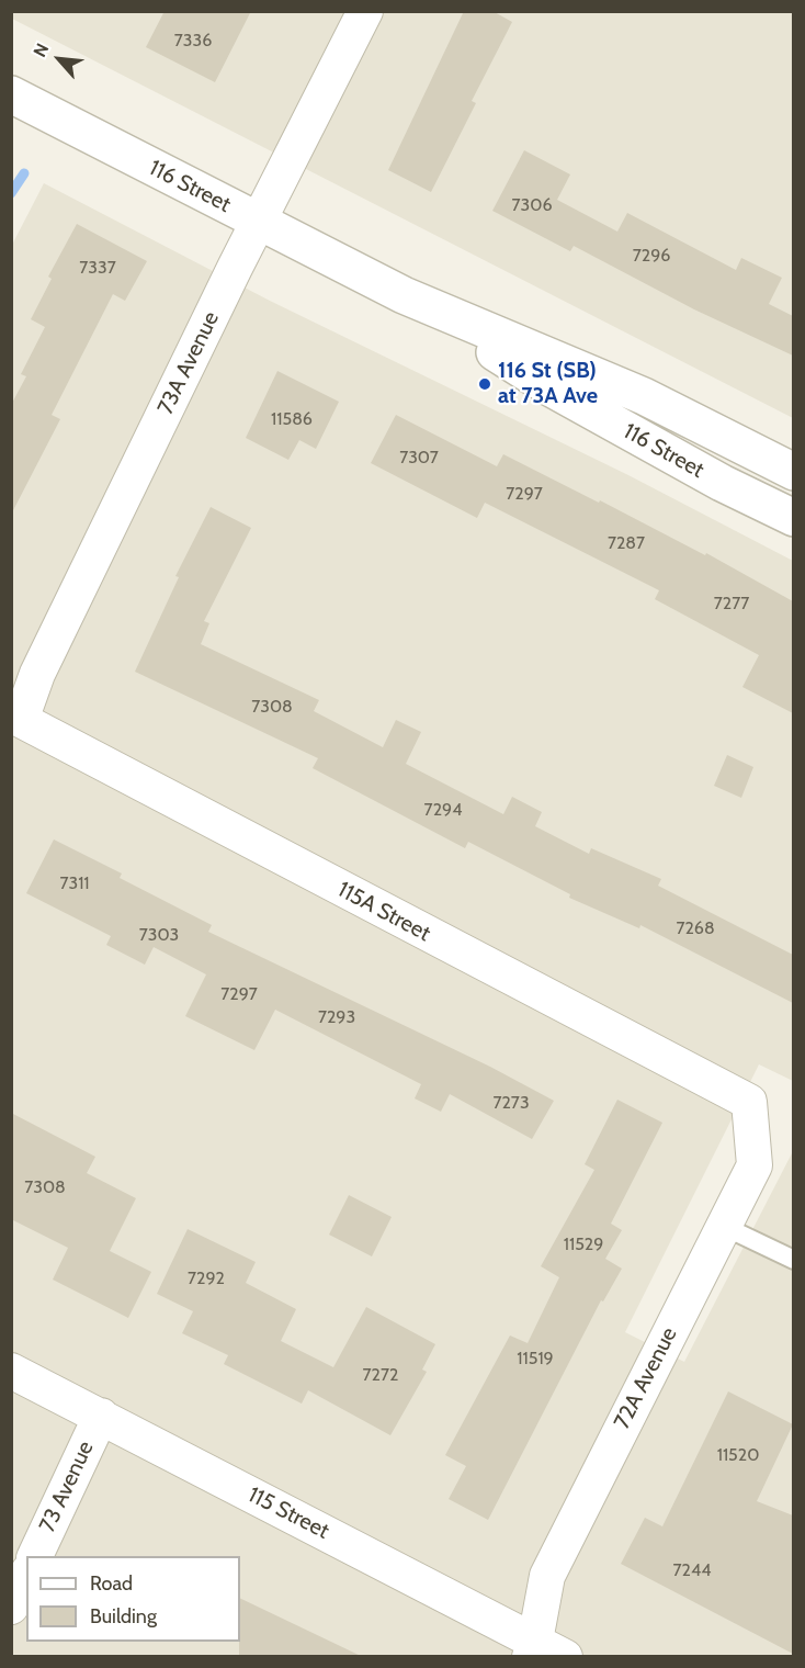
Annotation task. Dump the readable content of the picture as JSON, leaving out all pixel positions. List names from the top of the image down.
{
  "streets": {
    "street": [
      "116 Street",
      "73A Avenue",
      "115A Street",
      "72A Avenue",
      "73 Avenue",
      "115 Street"
    ]
  },
  "crossings": [
    ["116 Street", "73A Avenue"],
    ["73A Avenue", "115A Street"],
    ["115A Street", "72A Avenue"],
    ["72A Avenue", "115 Street"],
    ["73 Avenue", "115 Street"]
  ],
  "places": ["116 St (SB) at 73A Ave"],
  "house_numbers": [
    "7336",
    "7306",
    "7296",
    "7337",
    "11586",
    "7307",
    "7297",
    "7287",
    "7277",
    "7308",
    "7294",
    "7311",
    "7268",
    "7303",
    "7297",
    "7293",
    "7273",
    "7308",
    "11529",
    "7292",
    "11519",
    "7272",
    "11520",
    "7244"
  ],
  "legend": ["Road", "Building"],
  "north": "top left"
}
